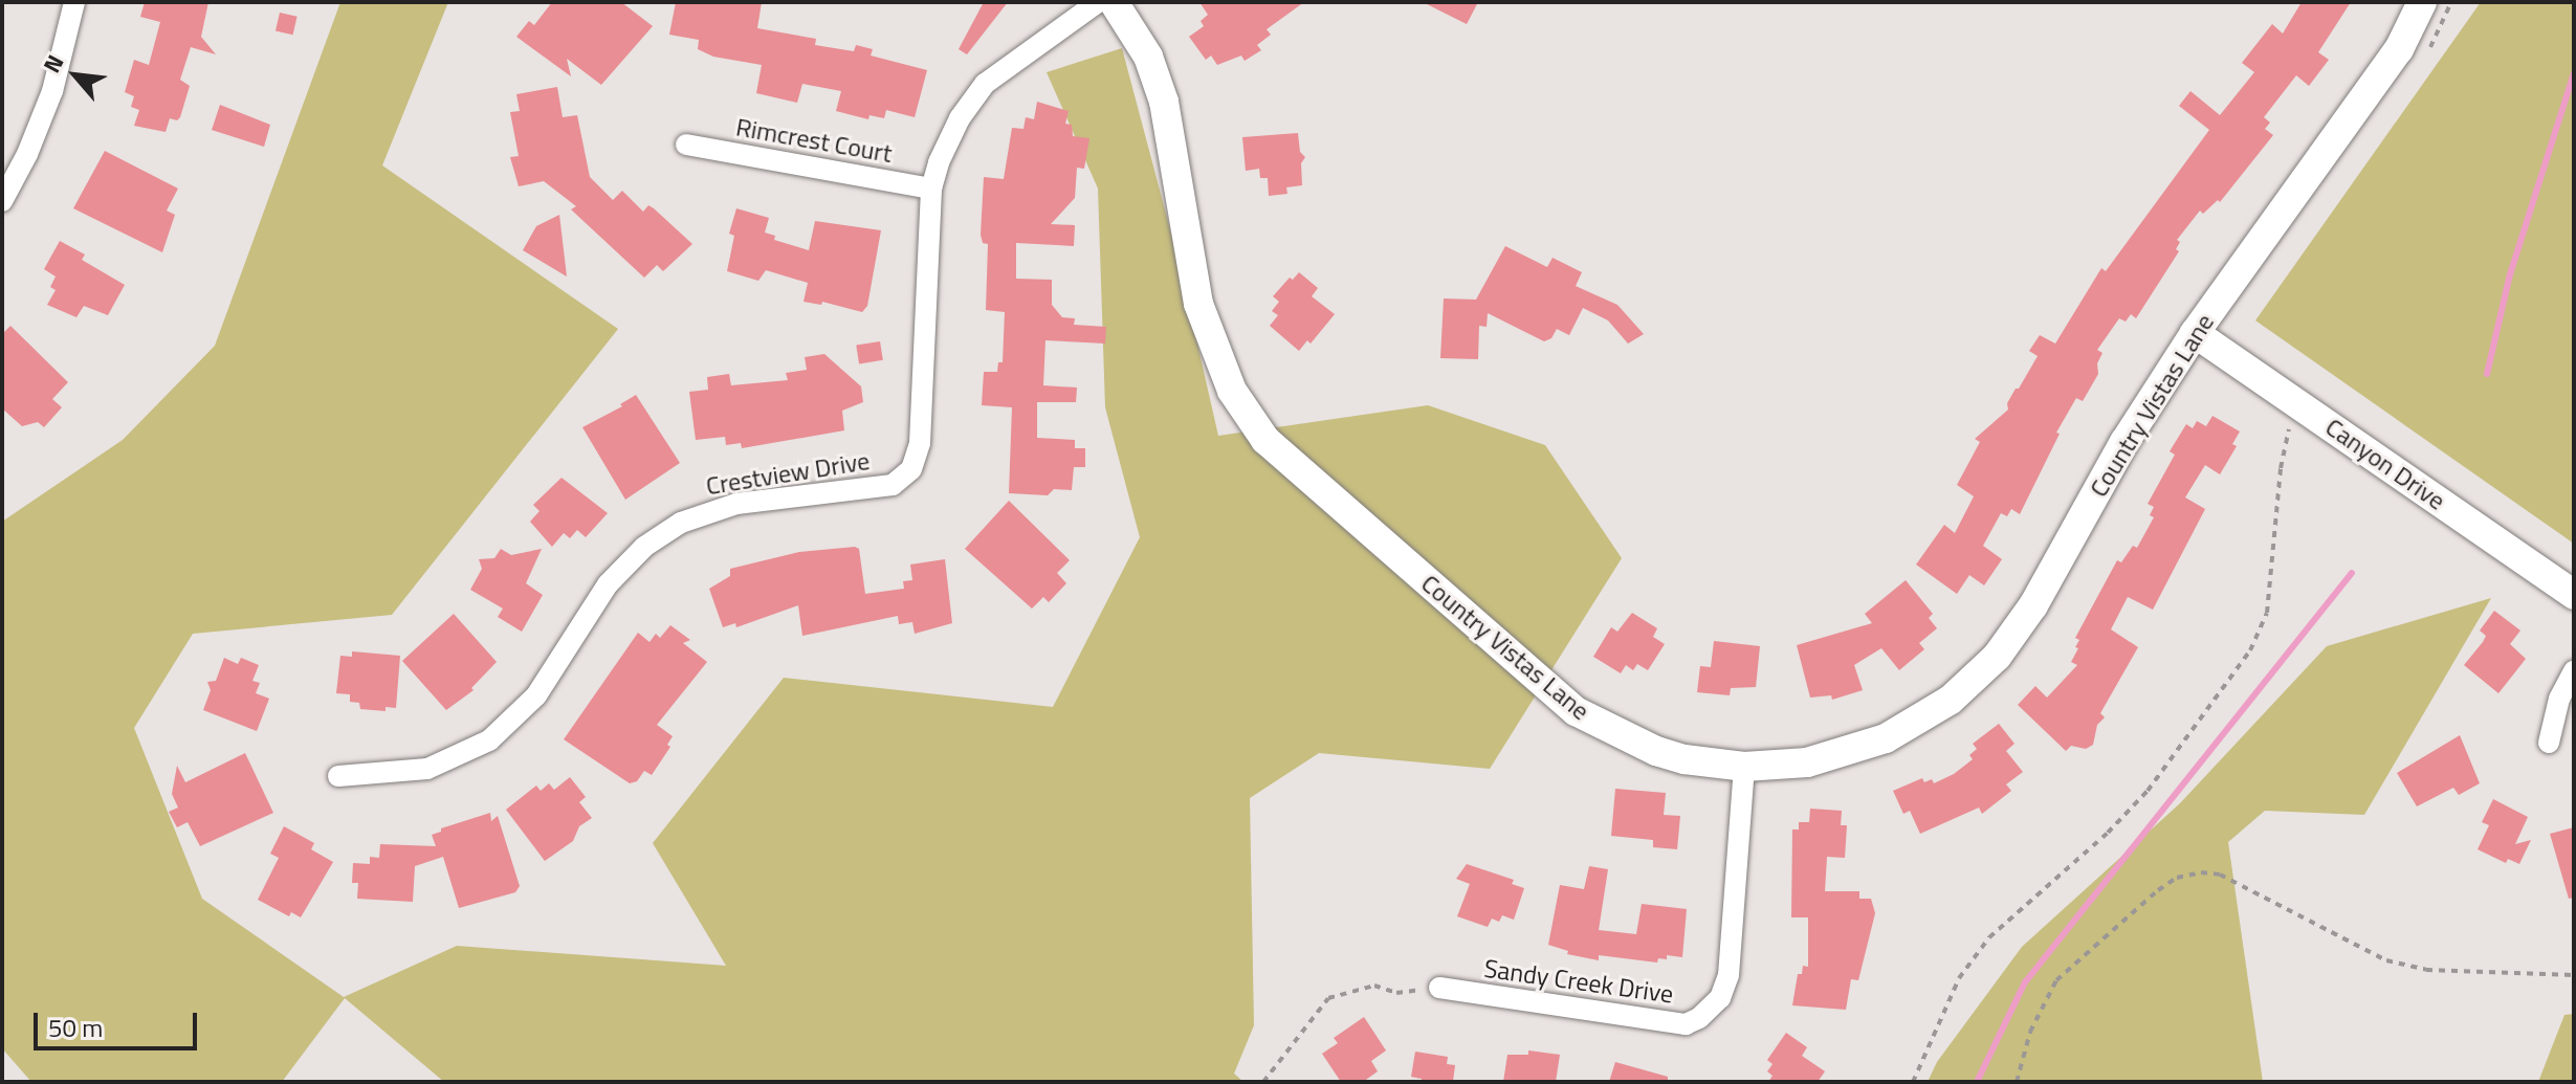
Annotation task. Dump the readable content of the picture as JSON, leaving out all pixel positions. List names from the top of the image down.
{
  "streets": {
    "street": [
      "Rimcrest Court",
      "Country Vistas Lane",
      "Canyon Drive",
      "Crestview Drive",
      "Sandy Creek Drive"
    ]
  },
  "crossings": [
    ["Rimcrest Court", "Crestview Drive"],
    ["Country Vistas Lane", "Canyon Drive"],
    ["Country Vistas Lane", "Sandy Creek Drive"]
  ],
  "scale_bar": "50 m",
  "north": "top left"
}
